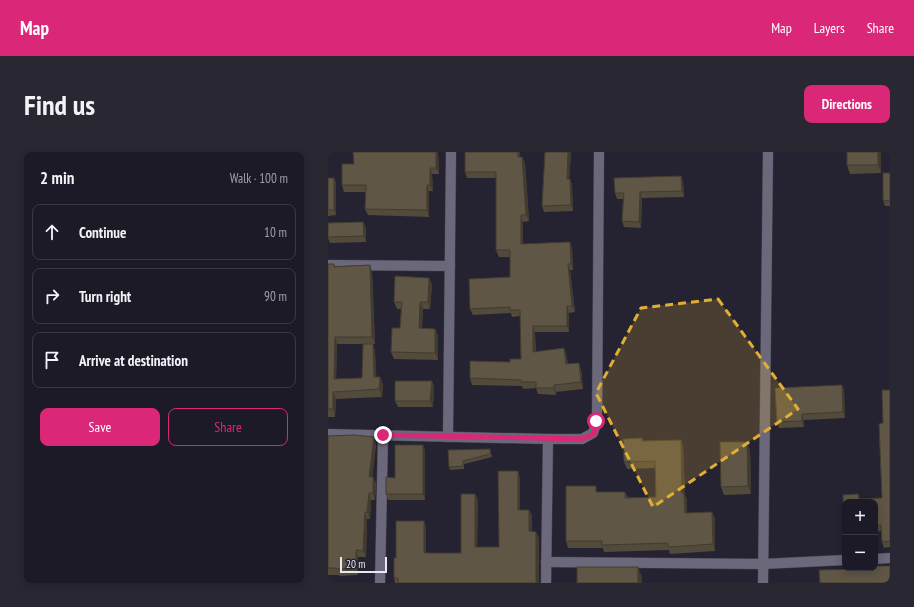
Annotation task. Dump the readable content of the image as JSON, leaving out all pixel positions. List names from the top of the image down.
{
  "scale_bar": "20 m",
  "page": {
    "header": "Map",
    "nav": ["Map", "Layers", "Share"],
    "buttons": [
      "Directions",
      ["Save", "Share"]
    ],
    "title": "Find us",
    "heading": ["2 min", "Walk · 100 m"],
    "list": [
      ["Continue", "10 m"],
      ["Turn right", "90 m"],
      "Arrive at destination"
    ],
    "map_buttons": ["+", "−"],
    "scale": "20 m"
  }
}
